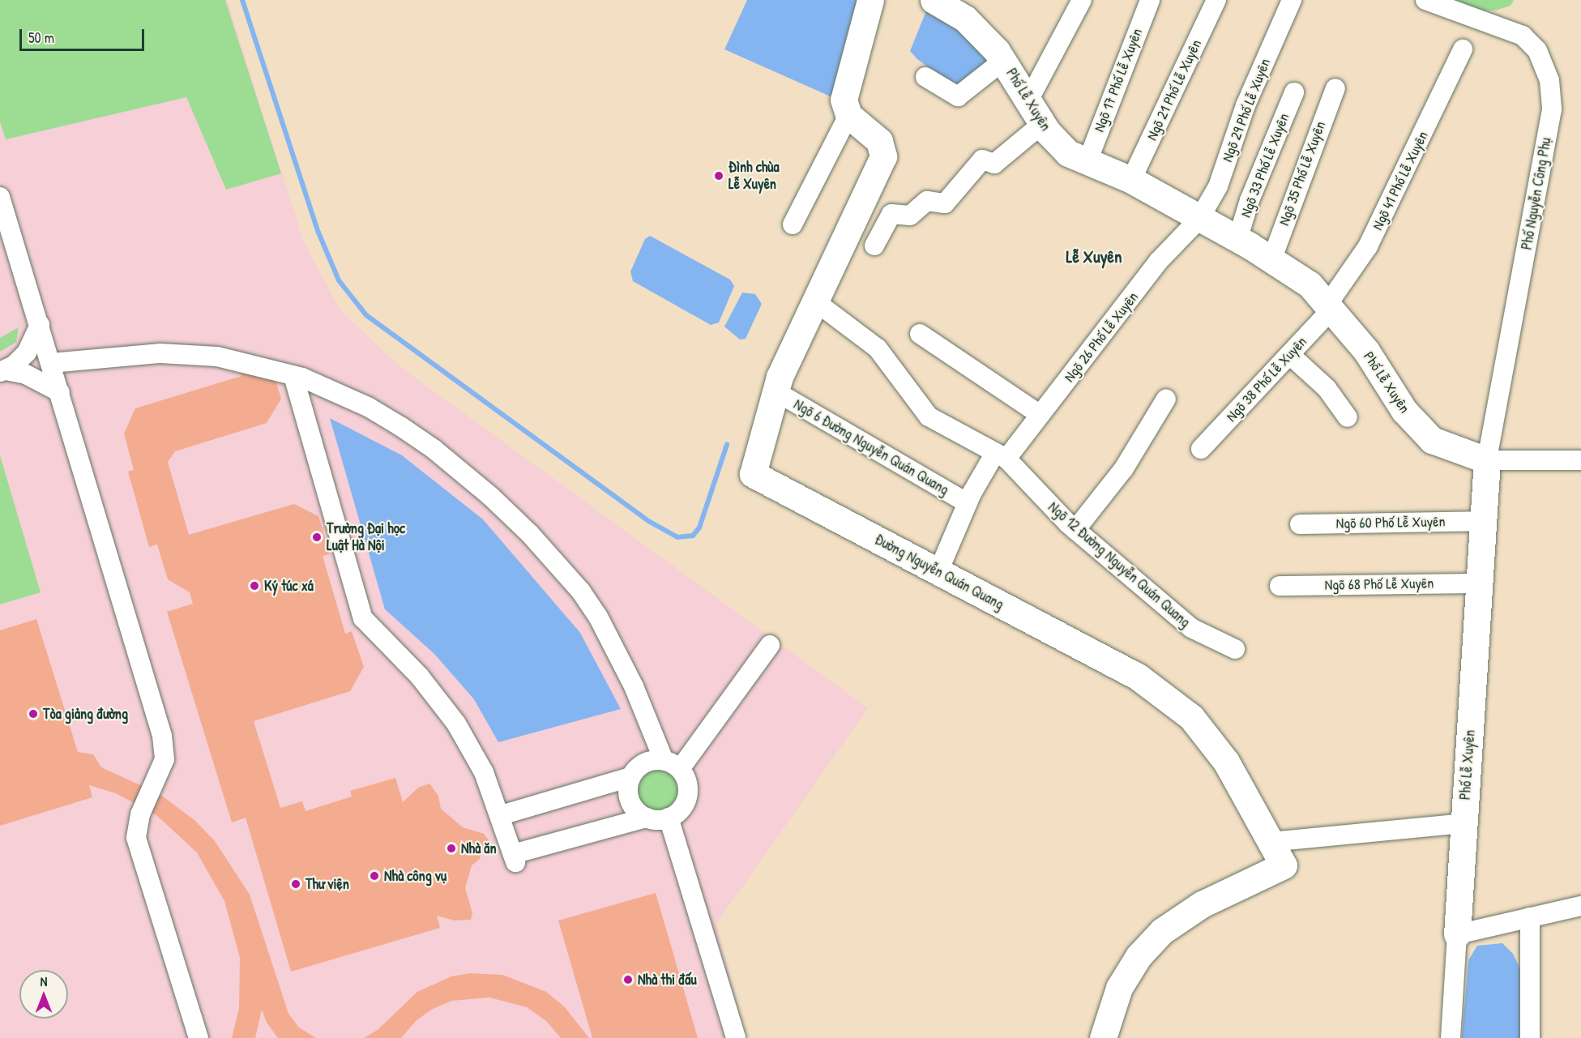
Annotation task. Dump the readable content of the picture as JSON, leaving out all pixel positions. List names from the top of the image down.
{
  "streets": {
    "street": [
      "Ngõ 17 Phố Lễ Xuyên",
      "Ngõ 21 Phố Lễ Xuyên",
      "Phố Lễ Xuyên",
      "Ngõ 29 Phố Lễ Xuyên",
      "Ngõ 33 Phố Lễ Xuyên",
      "Ngõ 35 Phố Lễ Xuyên",
      "Ngõ 41 Phố Lễ Xuyên",
      "Phố Nguyễn Công Phụ",
      "Ngõ 26 Phố Lễ Xuyên",
      "Ngõ 38 Phố Lễ Xuyên",
      "Ngõ 6 Đường Nguyễn Quán Quang",
      "Ngõ 60 Phố Lễ Xuyên",
      "Ngõ 12 Đường Nguyễn Quán Quang",
      "Đường Nguyễn Quán Quang",
      "Ngõ 68 Phố Lễ Xuyên"
    ]
  },
  "crossings": [
    ["Ngõ 17 Phố Lễ Xuyên", "Phố Lễ Xuyên"],
    ["Ngõ 21 Phố Lễ Xuyên", "Phố Lễ Xuyên"],
    ["Phố Lễ Xuyên", "Ngõ 29 Phố Lễ Xuyên"],
    ["Phố Lễ Xuyên", "Ngõ 33 Phố Lễ Xuyên"],
    ["Phố Lễ Xuyên", "Ngõ 35 Phố Lễ Xuyên"],
    ["Phố Lễ Xuyên", "Ngõ 41 Phố Lễ Xuyên"],
    ["Phố Lễ Xuyên", "Phố Nguyễn Công Phụ"],
    ["Phố Lễ Xuyên", "Ngõ 26 Phố Lễ Xuyên"],
    ["Phố Lễ Xuyên", "Ngõ 38 Phố Lễ Xuyên"],
    ["Phố Lễ Xuyên", "Ngõ 60 Phố Lễ Xuyên"],
    ["Phố Lễ Xuyên", "Ngõ 68 Phố Lễ Xuyên"],
    ["Ngõ 29 Phố Lễ Xuyên", "Ngõ 26 Phố Lễ Xuyên"],
    ["Ngõ 41 Phố Lễ Xuyên", "Ngõ 38 Phố Lễ Xuyên"],
    ["Ngõ 26 Phố Lễ Xuyên", "Ngõ 6 Đường Nguyễn Quán Quang"],
    ["Ngõ 26 Phố Lễ Xuyên", "Ngõ 12 Đường Nguyễn Quán Quang"],
    ["Ngõ 26 Phố Lễ Xuyên", "Đường Nguyễn Quán Quang"],
    ["Ngõ 6 Đường Nguyễn Quán Quang", "Đường Nguyễn Quán Quang"],
    ["Ngõ 12 Đường Nguyễn Quán Quang", "Đường Nguyễn Quán Quang"]
  ],
  "districts": ["Lễ Xuyên"],
  "places": [
    "Đình chùa Lễ Xuyên",
    "Trường Đại học Luật Hà Nội",
    "Ký túc xá",
    "Tòa giảng đường",
    "Nhà ăn",
    "Nhà công vụ",
    "Thư viện",
    "Nhà thi đấu"
  ],
  "scale_bar": "50 m",
  "north": "top"
}
